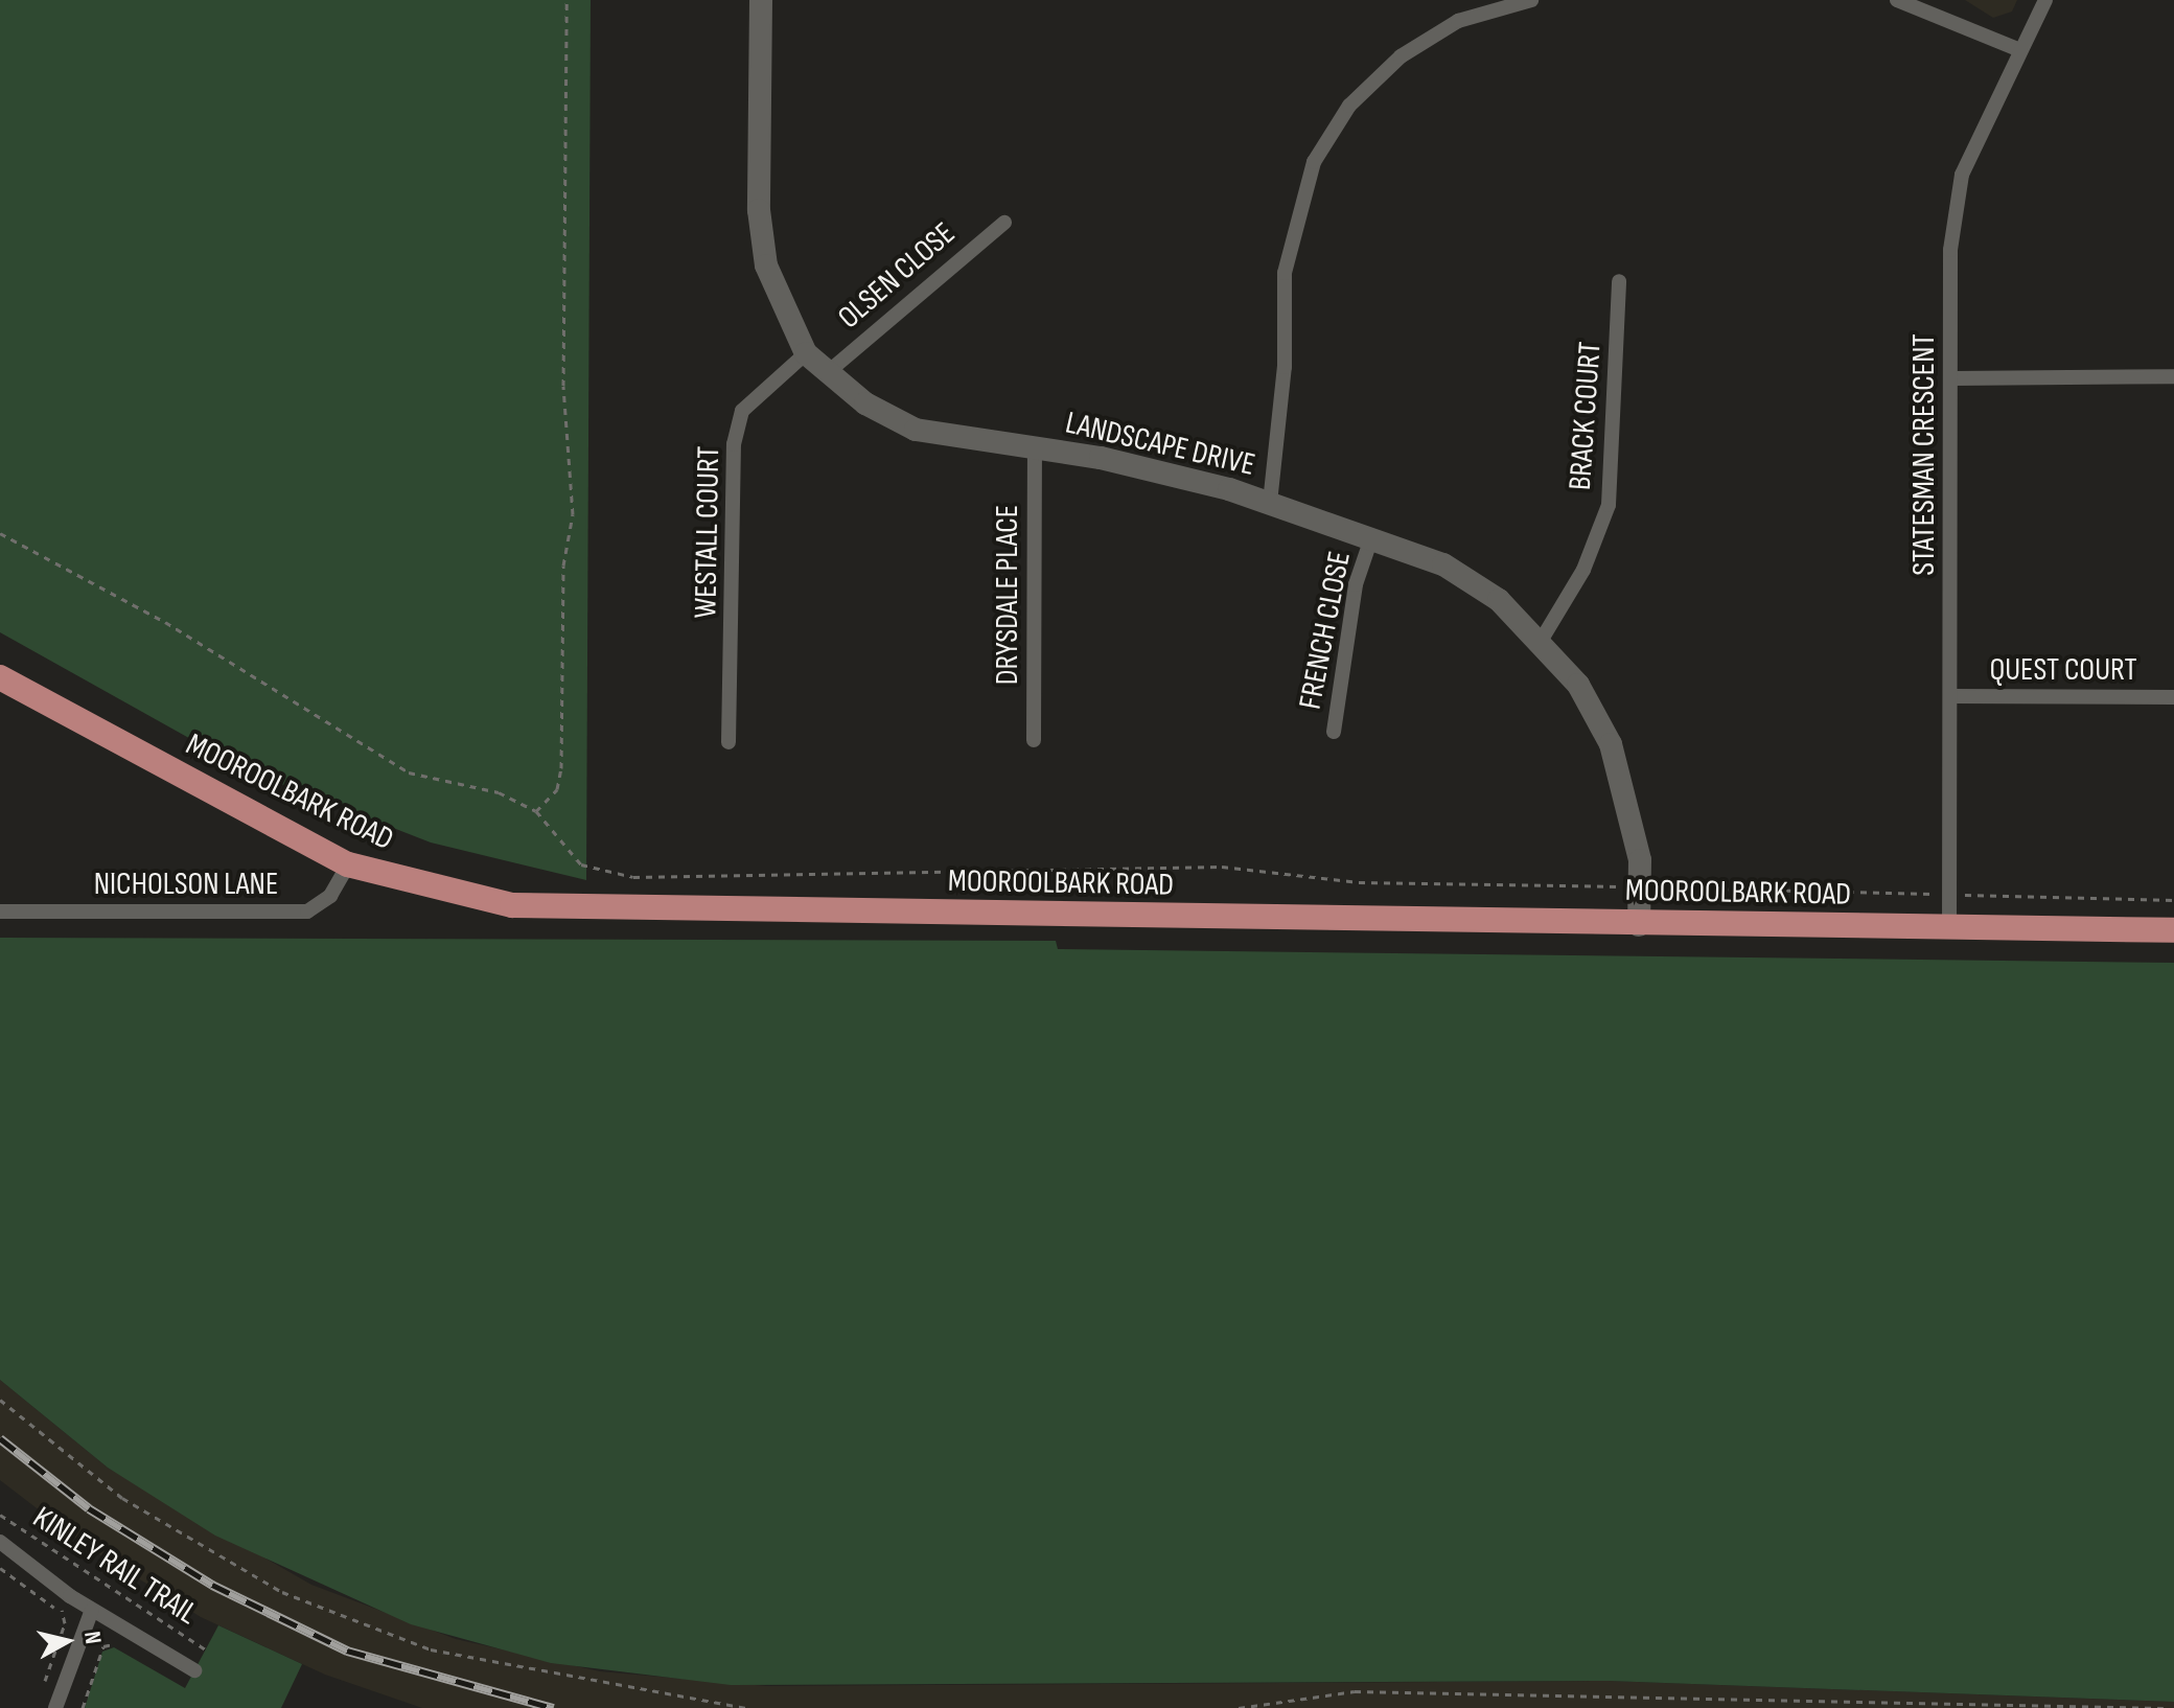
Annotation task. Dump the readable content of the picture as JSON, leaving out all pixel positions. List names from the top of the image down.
{
  "streets": {
    "main road": ["MOOROOLBARK ROAD"],
    "street": [
      "OLSEN CLOSE",
      "BRACK COURT",
      "LANDSCAPE DRIVE",
      "STATESMAN CRESCENT",
      "WESTALL COURT",
      "DRYSDALE PLACE",
      "FRENCH CLOSE",
      "QUEST COURT",
      "NICHOLSON LANE"
    ],
    "path": ["KINLEY RAIL TRAIL"]
  },
  "crossings": [
    ["OLSEN CLOSE", "LANDSCAPE DRIVE"],
    ["BRACK COURT", "LANDSCAPE DRIVE"],
    ["LANDSCAPE DRIVE", "WESTALL COURT"],
    ["LANDSCAPE DRIVE", "DRYSDALE PLACE"],
    ["LANDSCAPE DRIVE", "FRENCH CLOSE"],
    ["LANDSCAPE DRIVE", "MOOROOLBARK ROAD"],
    ["STATESMAN CRESCENT", "QUEST COURT"],
    ["STATESMAN CRESCENT", "MOOROOLBARK ROAD"],
    ["MOOROOLBARK ROAD", "NICHOLSON LANE"]
  ],
  "north": "right"
}
